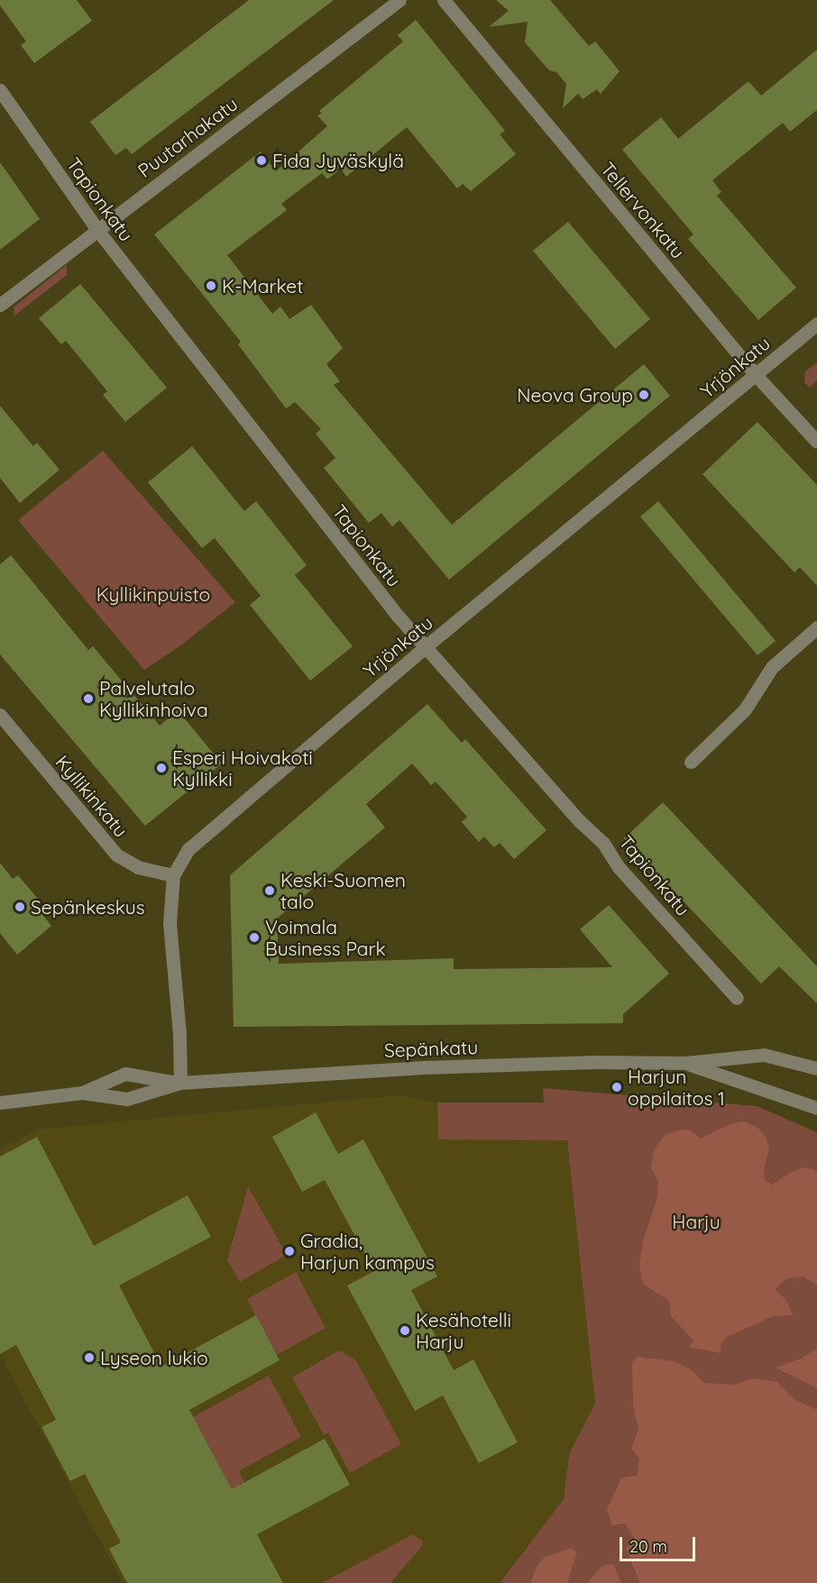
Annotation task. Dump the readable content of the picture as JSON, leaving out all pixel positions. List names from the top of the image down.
{
  "streets": {
    "street": [
      "Puutarhakatu",
      "Tapionkatu",
      "Tellervonkatu",
      "Yrjönkatu",
      "Kyllikinkatu",
      "Sepänkatu"
    ]
  },
  "crossings": [
    ["Puutarhakatu", "Tapionkatu"],
    ["Tapionkatu", "Yrjönkatu"],
    ["Tellervonkatu", "Yrjönkatu"],
    ["Yrjönkatu", "Kyllikinkatu"],
    ["Yrjönkatu", "Sepänkatu"]
  ],
  "parks": ["Kyllikinpuisto", "Harju"],
  "places": [
    "Fida Jyväskylä",
    "K-Market",
    "Neova Group",
    "Palvelutalo Kyllikinhoiva",
    "Esperi Hoivakoti Kyllikki",
    "Keski-Suomen talo",
    "Sepänkeskus",
    "Voimala Business Park",
    "Harjun oppilaitos 1",
    "Gradia, Harjun kampus",
    "Kesähotelli Harju",
    "Lyseon lukio"
  ],
  "scale_bar": "20 m"
}
